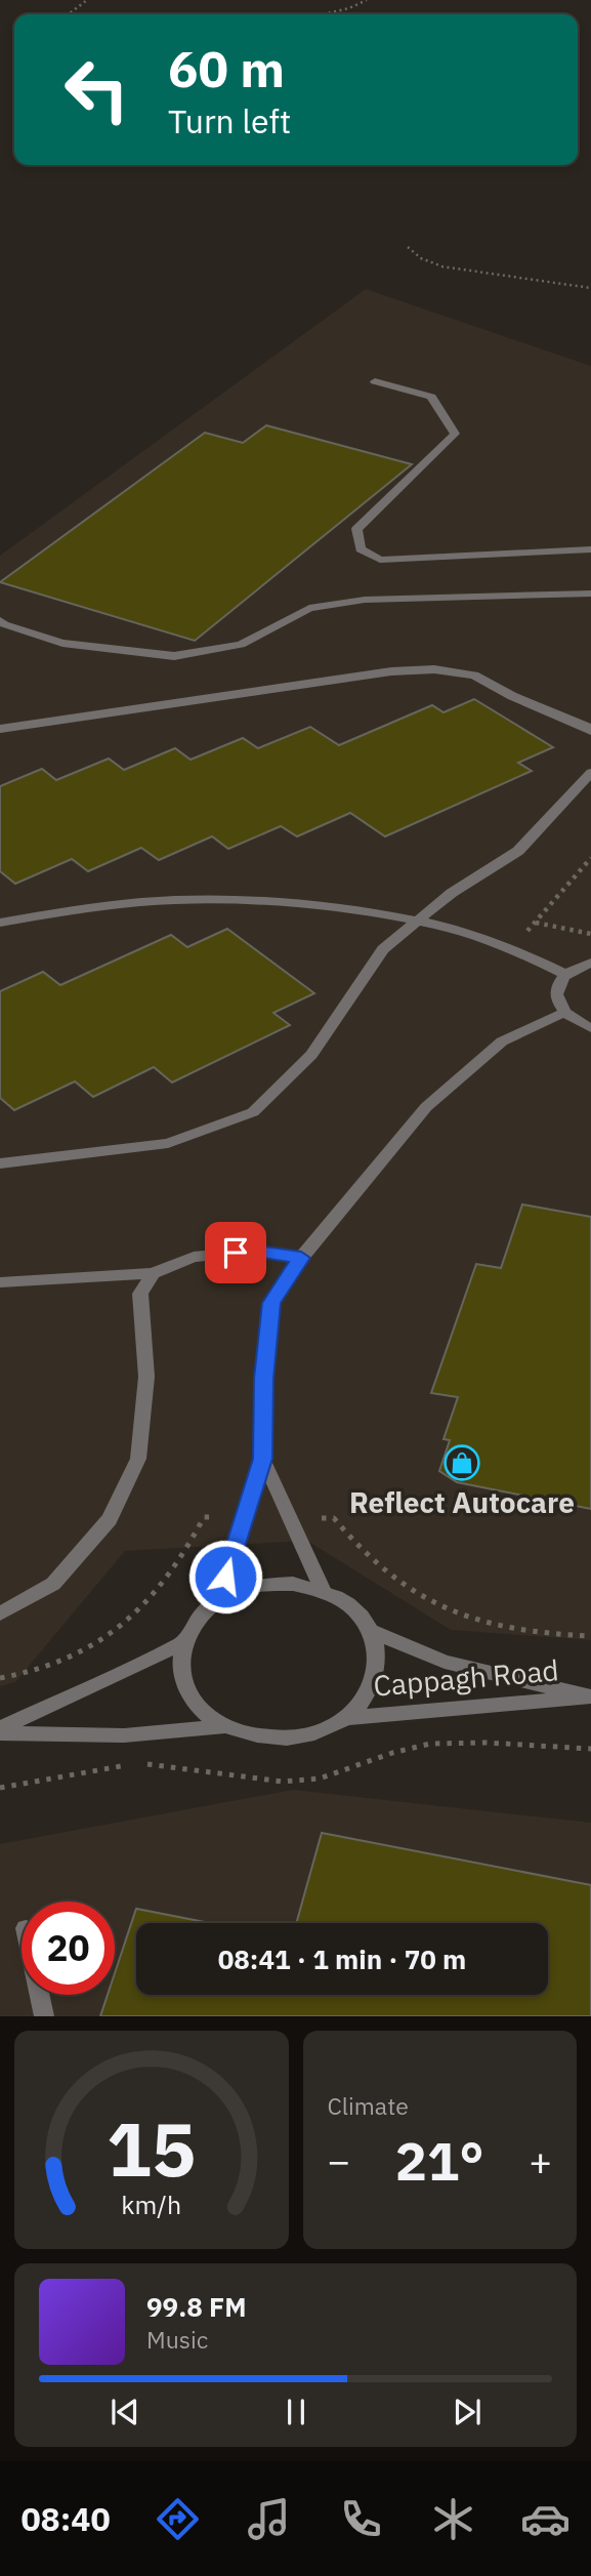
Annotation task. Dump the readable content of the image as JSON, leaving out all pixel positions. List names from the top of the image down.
{
  "streets": {
    "street": ["Cappagh Road"]
  },
  "places": {
    "shop": ["Reflect Autocare"]
  },
  "page": {
    "turn": ["60 m", "Turn left"],
    "limit": "20",
    "trip": "08:41 · 1 min · 70 m",
    "tile": "Climate",
    "heat": ["−", "21°", "+"],
    "song": ["99.8 FM", "Music"],
    "tabs": "08:40",
    "gauge": ["15", "km/h"]
  }
}
